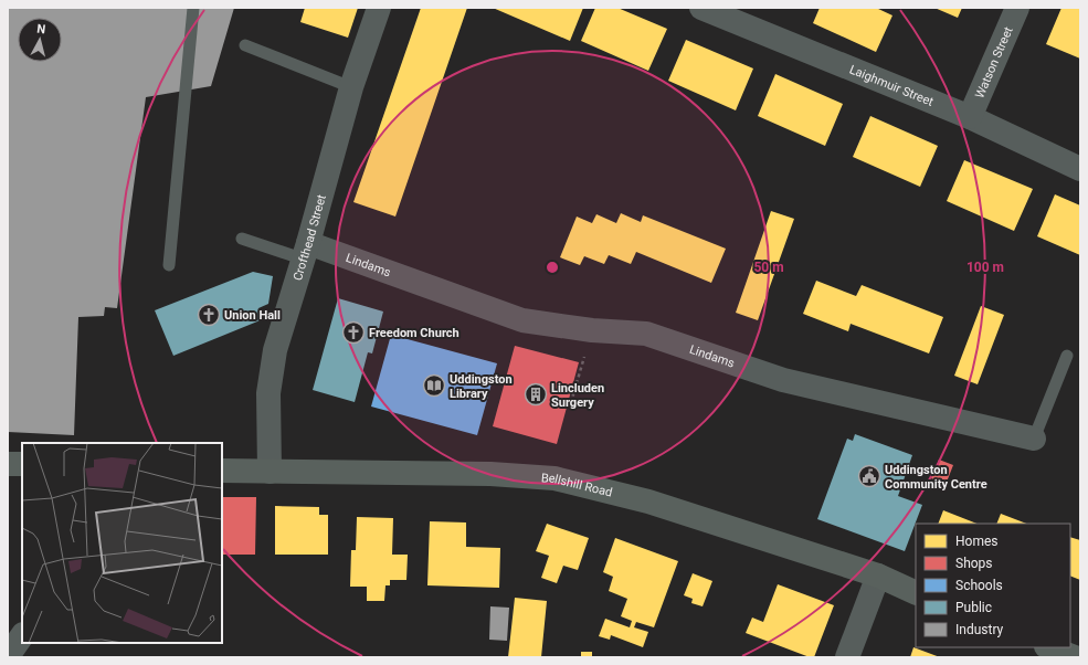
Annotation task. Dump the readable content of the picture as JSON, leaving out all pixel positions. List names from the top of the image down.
{
  "streets": {
    "main road": ["Bellshill Road"],
    "street": [
      "Watson Street",
      "Laighmuir Street",
      "Crofthead Street",
      "Lindams"
    ]
  },
  "crossings": [
    ["Watson Street", "Laighmuir Street"],
    ["Crofthead Street", "Lindams"],
    ["Crofthead Street", "Bellshill Road"]
  ],
  "places": {
    "church": ["Union Hall", "Freedom Church"],
    "library": ["Uddingston Library"],
    "building": ["Lincluden Surgery"],
    "public building": ["Uddingston Community Centre"]
  },
  "legend": [
    "Homes",
    "Shops",
    "Schools",
    "Public",
    "Industry"
  ],
  "north": "top",
  "rings": ["50 m", "100 m"]
}
